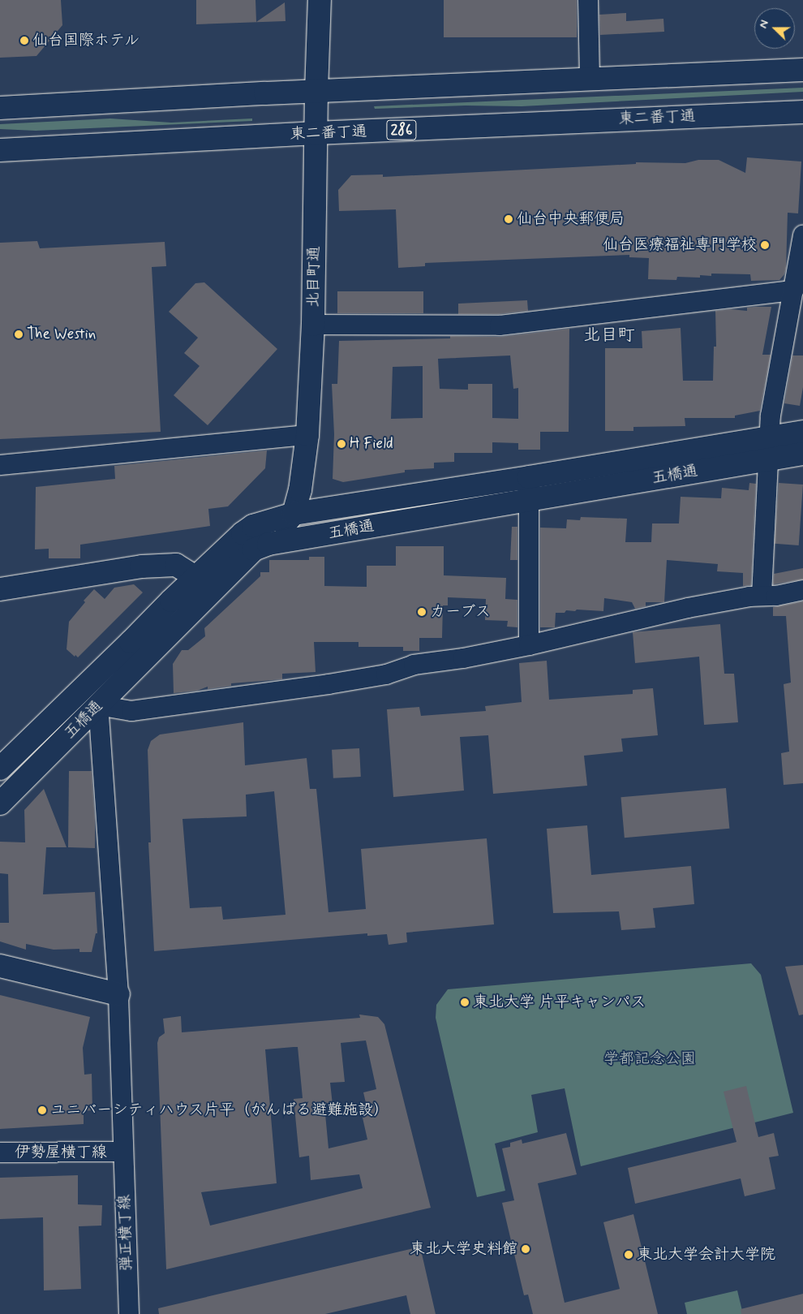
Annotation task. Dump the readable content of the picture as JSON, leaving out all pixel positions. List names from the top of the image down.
{
  "streets": {
    "main road": [
      "東二番丁通",
      "286",
      "北目町通",
      "五橋通"
    ],
    "street": ["伊勢屋横丁線", "弾正横丁線"]
  },
  "crossings": [
    ["東二番丁通", "北目町通"],
    ["北目町通", "五橋通"],
    ["五橋通", "弾正横丁線"],
    ["伊勢屋横丁線", "弾正横丁線"]
  ],
  "districts": ["北目町"],
  "parks": ["学都記念公園"],
  "places": [
    "仙台国際ホテル",
    "仙台中央郵便局",
    "仙台医療福祉専門学校",
    "The Westin",
    "H Field",
    "カーブス",
    "東北大学 片平キャンパス",
    "ユニバーシティハウス片平（がんばる避難施設）",
    "東北大学史料館",
    "東北大学会計大学院"
  ],
  "north": "left"
}
